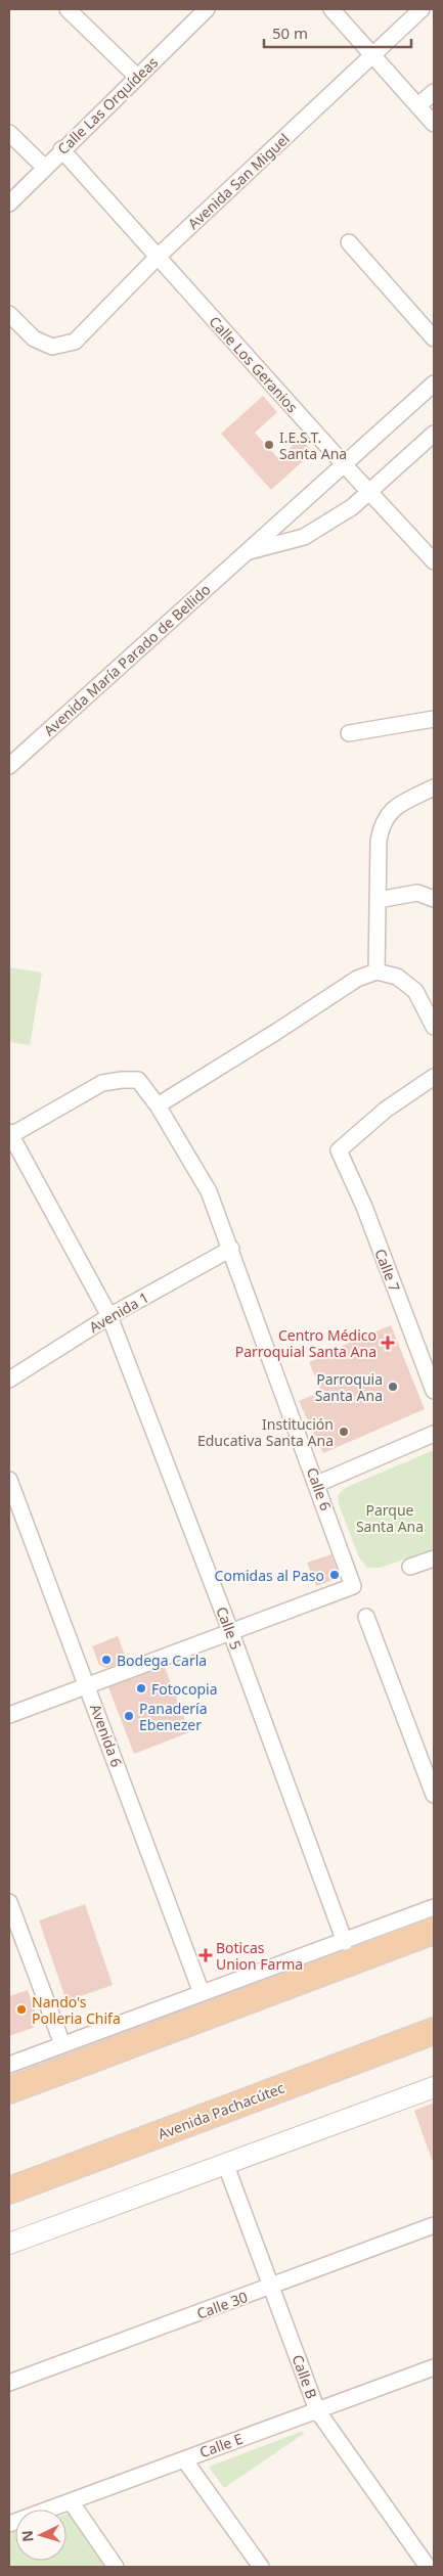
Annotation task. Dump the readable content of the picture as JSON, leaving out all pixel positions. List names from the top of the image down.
{
  "streets": {
    "main road": ["Avenida Pachacútec"],
    "street": [
      "Calle Las Orquídeas",
      "Avenida San Miguel",
      "Calle Los Geranios",
      "Avenida María Parado de Bellido",
      "Calle 7",
      "Avenida 1",
      "Calle 6",
      "Calle 5",
      "Avenida 6",
      "Calle 30",
      "Calle B",
      "Calle E"
    ]
  },
  "crossings": [
    ["Avenida San Miguel", "Calle Los Geranios"],
    ["Calle Los Geranios", "Avenida María Parado de Bellido"],
    ["Avenida 1", "Calle 6"],
    ["Avenida 1", "Calle 5"],
    ["Calle 6", "Calle 5"],
    ["Calle 30", "Calle B"],
    ["Calle B", "Calle E"]
  ],
  "parks": ["Parque Santa Ana"],
  "places": {
    "other": [
      "I.E.S.T. Santa Ana",
      "Parroquia Santa Ana",
      "Institución Educativa Santa Ana",
      "Comidas al Paso",
      "Bodega Carla",
      "Fotocopia",
      "Panadería Ebenezer",
      "Nando's Polleria Chifa"
    ],
    "health": ["Centro Médico Parroquial Santa Ana", "Boticas Union Farma"]
  },
  "scale_bar": "50 m",
  "north": "left"
}
